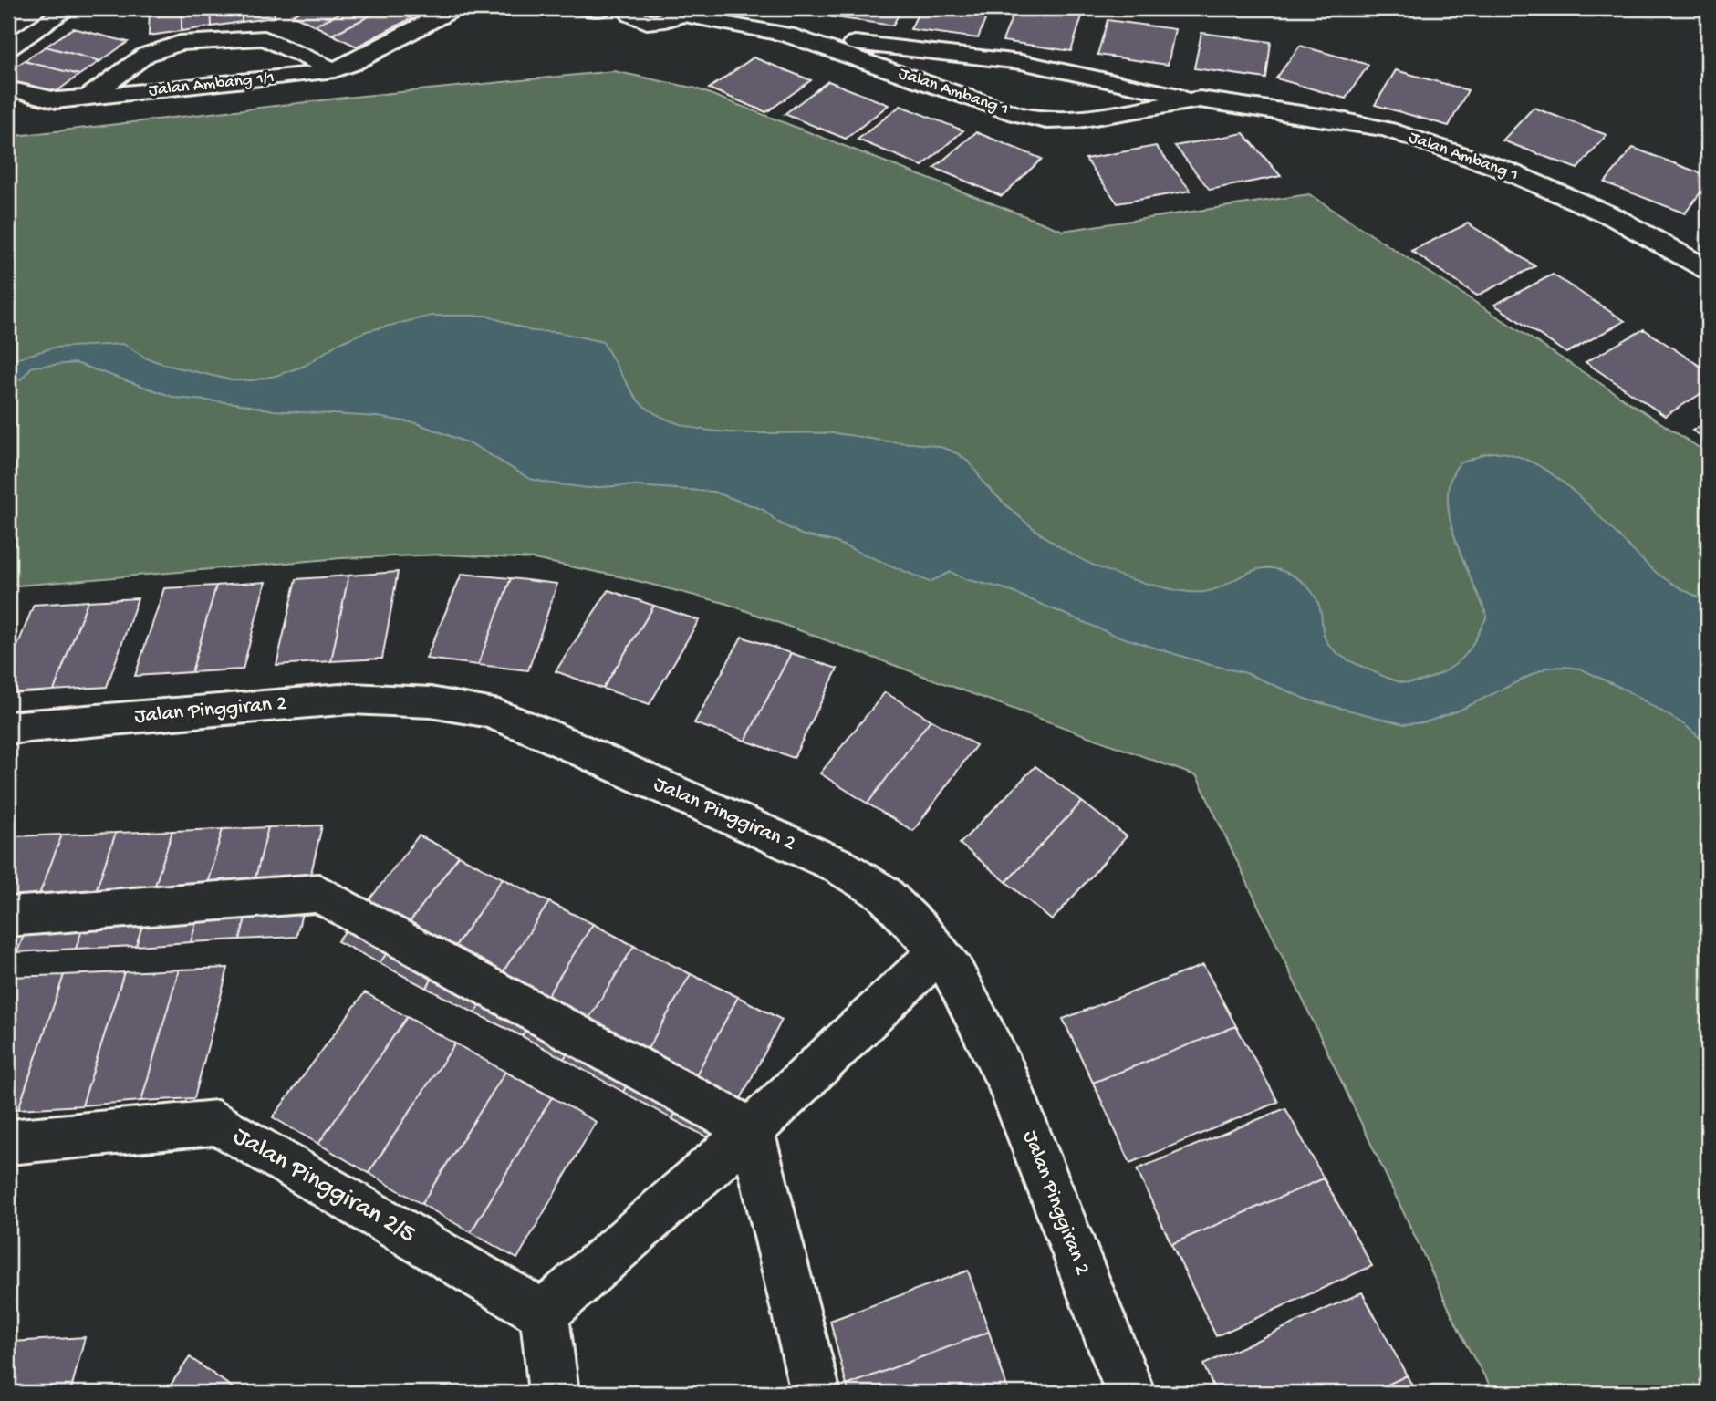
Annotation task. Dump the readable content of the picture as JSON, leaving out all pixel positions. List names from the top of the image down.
{
  "streets": {
    "street": [
      "Jalan Ambang 1/1",
      "Jalan Ambang 1",
      "Jalan Pinggiran 2",
      "Jalan Pinggiran 2/5"
    ]
  }
}
